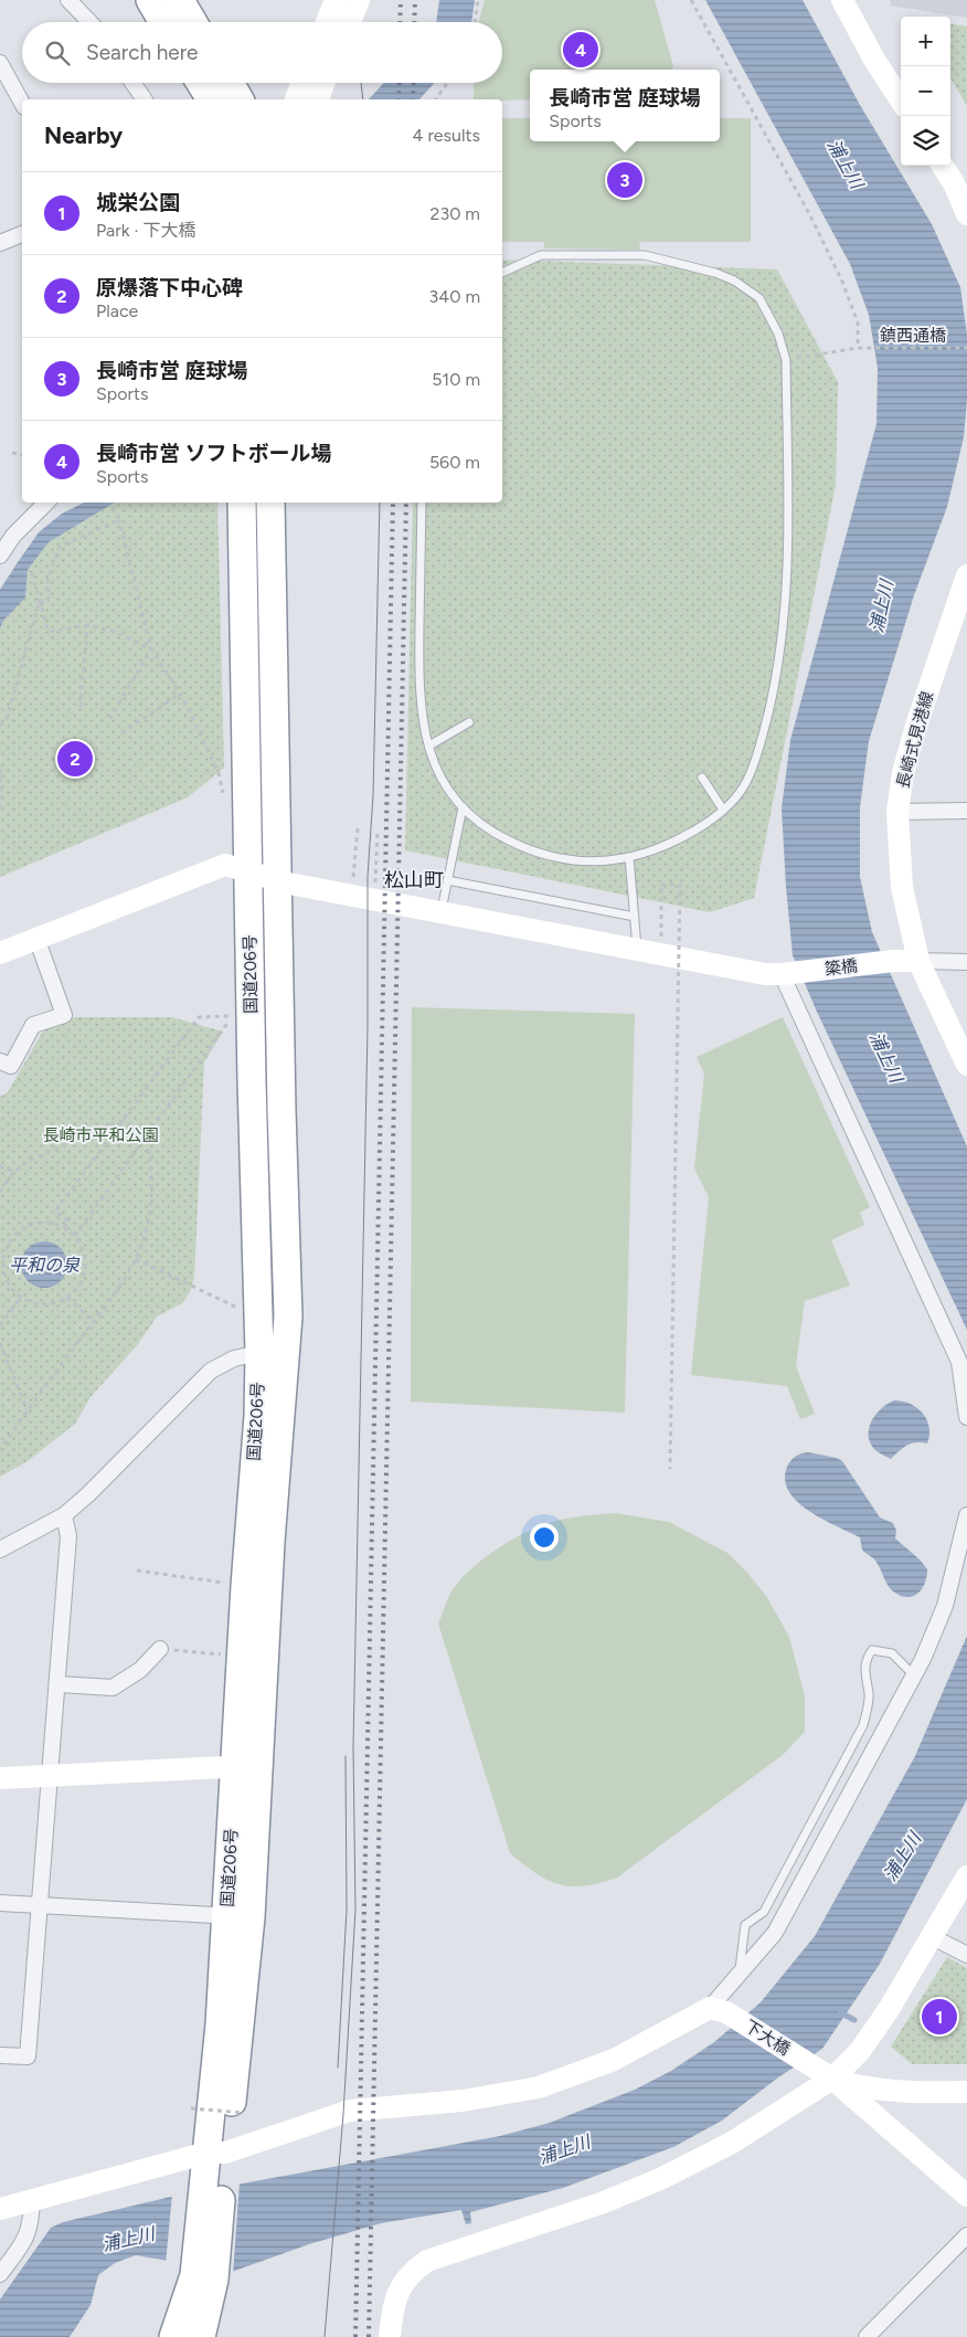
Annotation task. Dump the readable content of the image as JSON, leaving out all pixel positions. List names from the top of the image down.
{
  "streets": {
    "highway": ["国道206号"],
    "street": ["長崎式見港線", "簗橋", "下大橋"],
    "path": ["鎮西通橋"]
  },
  "crossings": [
    ["長崎式見港線", "簗橋"],
    ["簗橋", "国道206号"]
  ],
  "districts": ["松山町"],
  "water": ["浦上川", "平和の泉"],
  "parks": ["長崎市平和公園"],
  "page": {
    "map_buttons": ["+", "−"],
    "search": "Search here",
    "pins": [
      "4",
      "3",
      "2",
      "1"
    ],
    "popup": ["長崎市営 庭球場", "Sports"],
    "heading": ["Nearby", "4 results"],
    "list": [
      {
        "mark": "1",
        "name": "城栄公園",
        "note": "Park · 下大橋",
        "value": "230 m"
      },
      {
        "mark": "2",
        "name": "原爆落下中心碑",
        "note": "Place",
        "value": "340 m"
      },
      {
        "mark": "3",
        "name": "長崎市営 庭球場",
        "note": "Sports",
        "value": "510 m"
      },
      {
        "mark": "4",
        "name": "長崎市営 ソフトボール場",
        "note": "Sports",
        "value": "560 m"
      }
    ]
  }
}
